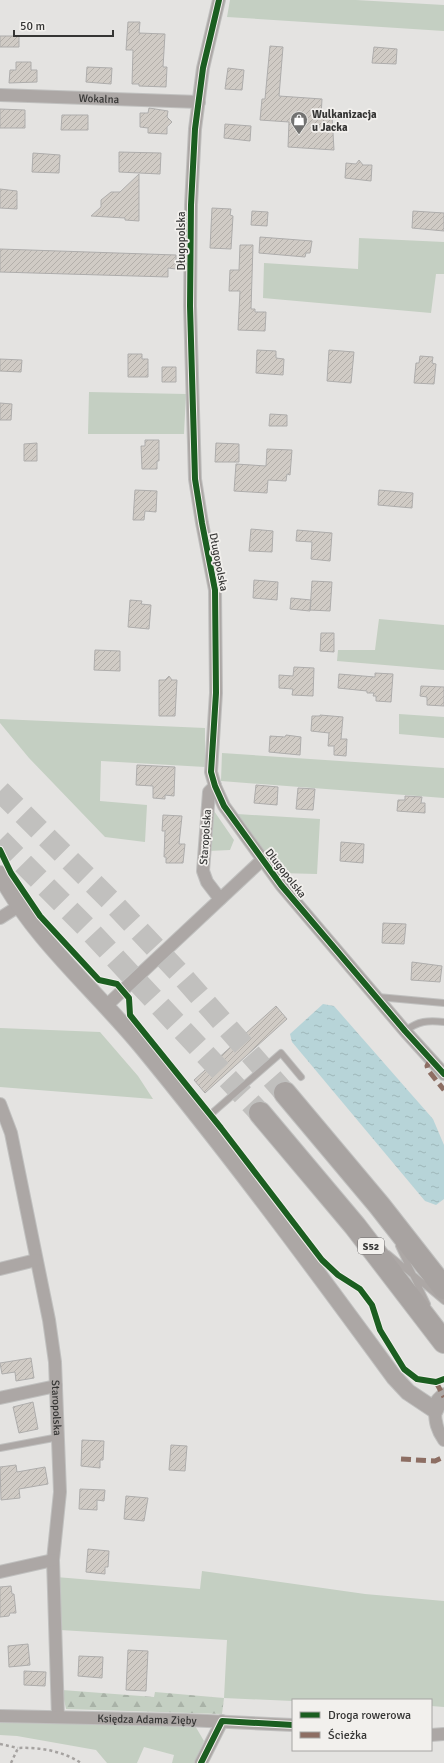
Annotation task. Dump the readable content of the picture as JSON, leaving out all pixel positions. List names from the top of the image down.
{
  "streets": {
    "highway": ["S52"],
    "street": [
      "Wokalna",
      "Długopolska",
      "Staropolska",
      "Księdza Adama Zięby"
    ]
  },
  "crossings": [
    ["Wokalna", "Długopolska"],
    ["Długopolska", "Staropolska"],
    ["Staropolska", "Księdza Adama Zięby"]
  ],
  "places": {
    "shop": ["Wulkanizacja u Jacka"]
  },
  "legend": ["Droga rowerowa", "Ścieżka"],
  "scale_bar": "50 m"
}
